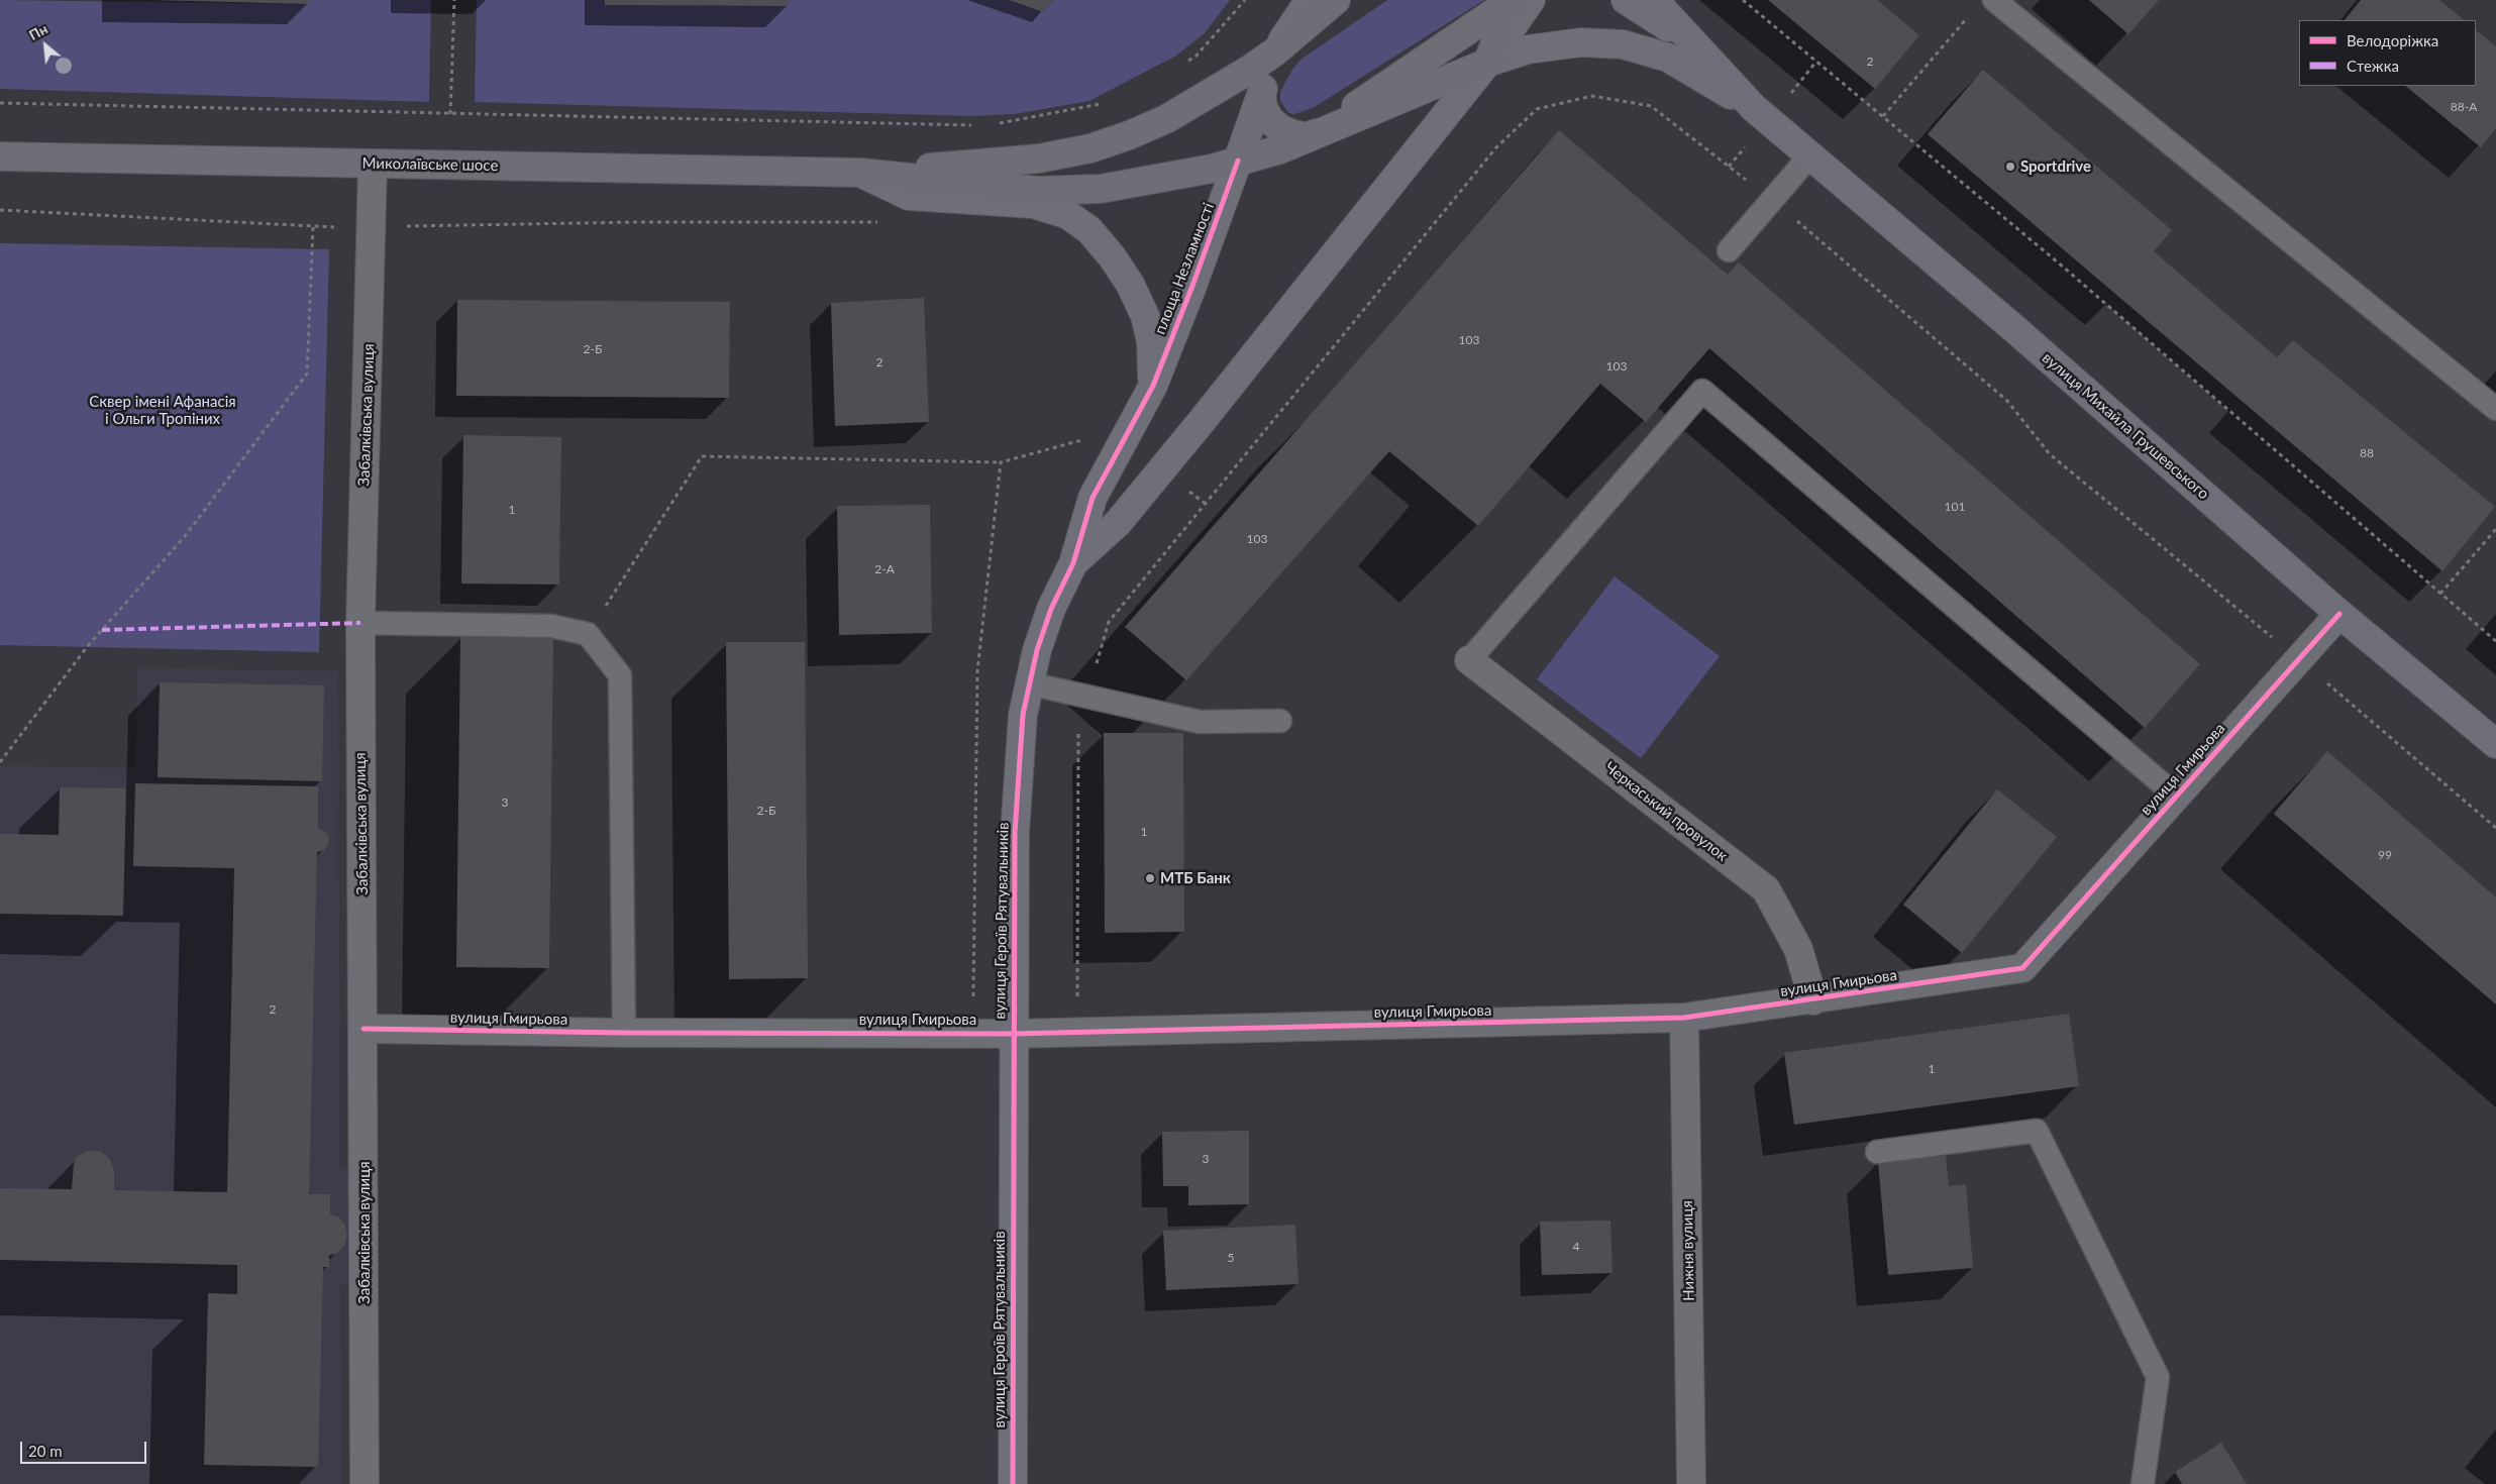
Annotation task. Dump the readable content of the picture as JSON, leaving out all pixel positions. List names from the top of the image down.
{
  "streets": {
    "main road": ["Миколаївське шосе", "площа Незламності"],
    "street": [
      "Забалківська вулиця",
      "вулиця Михайла Грушевського",
      "вулиця Гмирьова",
      "Черкаський провулок",
      "вулиця Героїв Рятувальників",
      "Нижня вулиця"
    ]
  },
  "crossings": [
    ["Миколаївське шосе", "площа Незламності"],
    ["Миколаївське шосе", "Забалківська вулиця"],
    ["площа Незламності", "вулиця Героїв Рятувальників"],
    ["Забалківська вулиця", "вулиця Гмирьова"],
    ["вулиця Михайла Грушевського", "вулиця Гмирьова"],
    ["вулиця Гмирьова", "Черкаський провулок"],
    ["вулиця Гмирьова", "вулиця Героїв Рятувальників"],
    ["вулиця Гмирьова", "Нижня вулиця"]
  ],
  "parks": ["Сквер імені Афанасія і Ольги Тропіних"],
  "places": ["Sportdrive", "МТБ Банк"],
  "house_numbers": [
    "2",
    "88-А",
    "103",
    "2-Б",
    "2",
    "103",
    "88",
    "101",
    "1",
    "103",
    "2-А",
    "3",
    "2-Б",
    "1",
    "99",
    "2",
    "1",
    "3",
    "4",
    "5"
  ],
  "legend": ["Велодоріжка", "Стежка"],
  "scale_bar": "20 m",
  "north": "top left"
}
